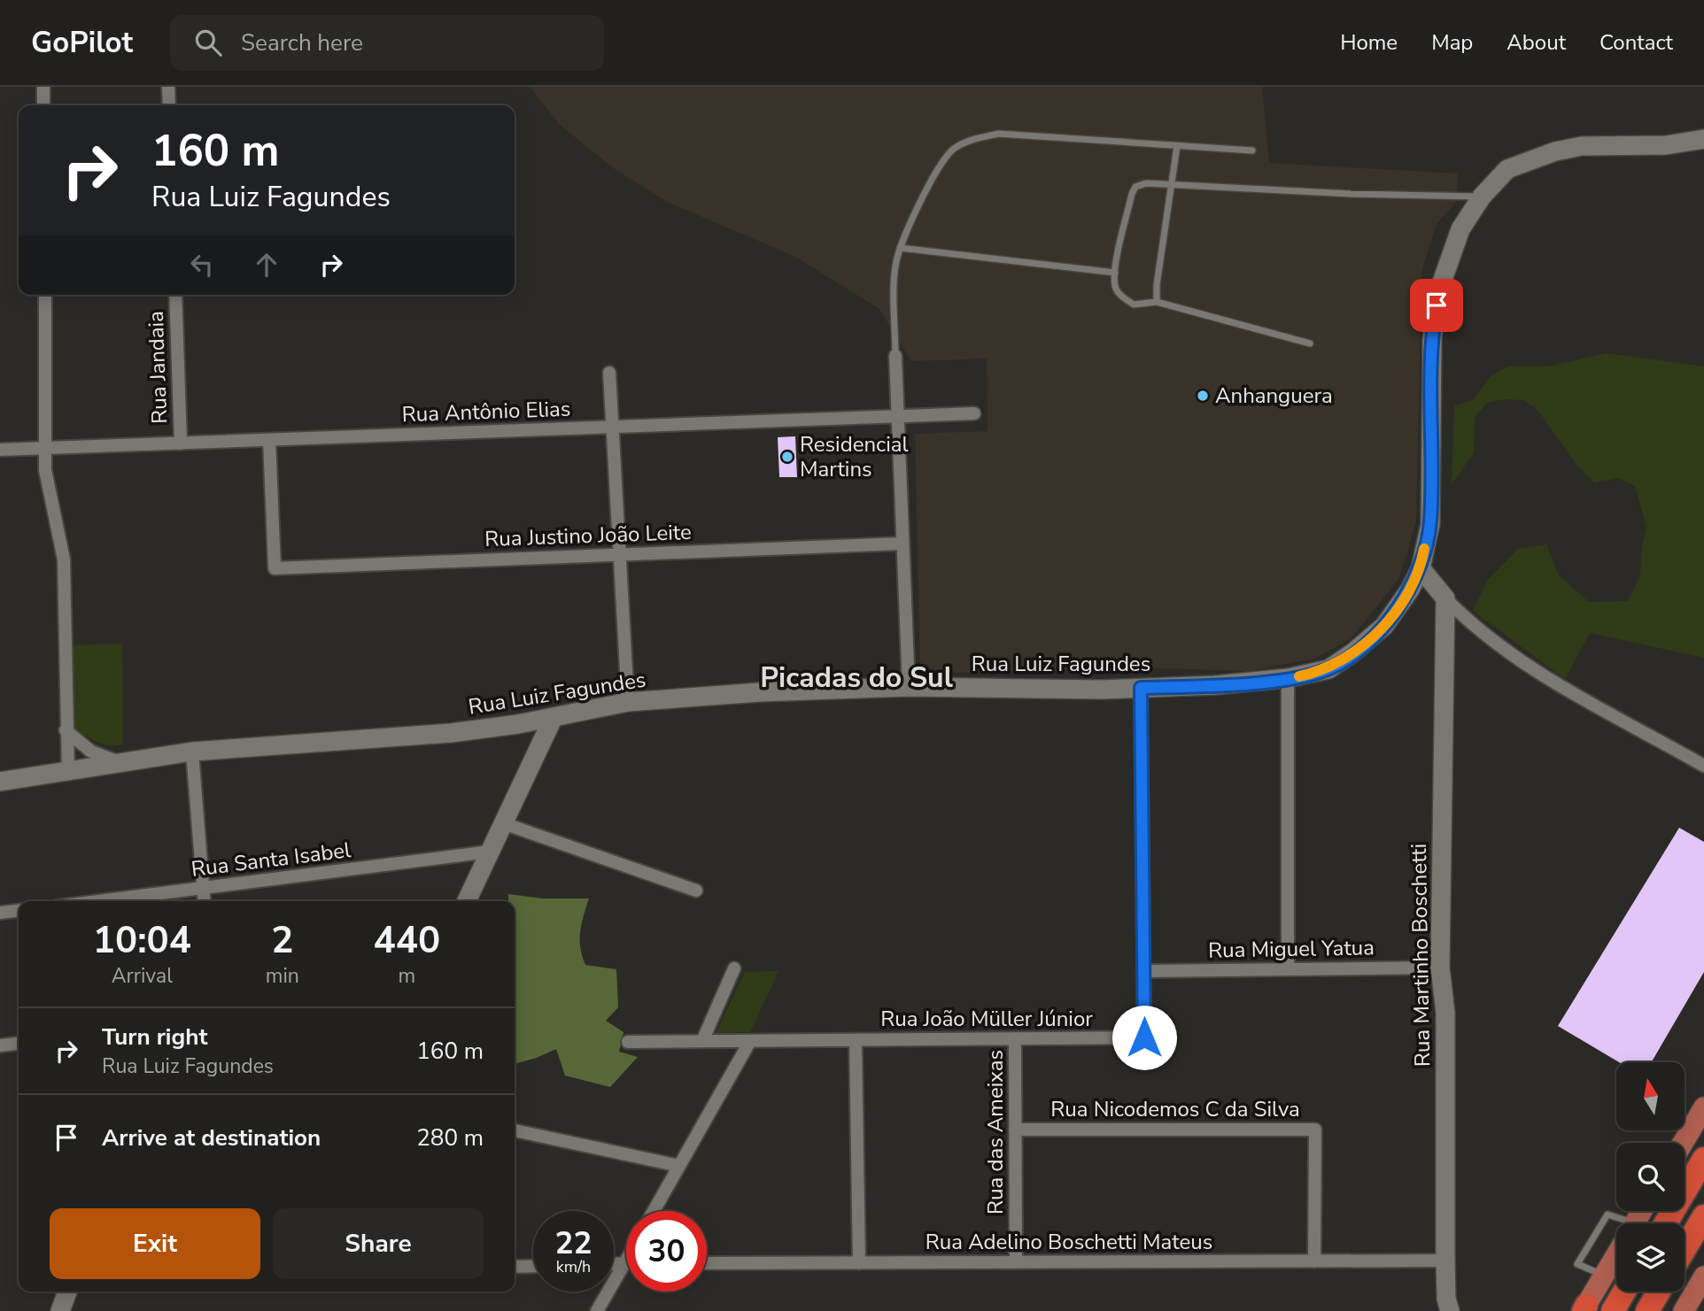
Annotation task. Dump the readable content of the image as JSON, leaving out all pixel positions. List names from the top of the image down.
{
  "streets": {
    "main road": ["Rua Luiz Fagundes", "Rua Martinho Boschetti"],
    "street": [
      "Rua Jandaia",
      "Rua Antônio Elias",
      "Rua Justino João Leite",
      "Rua Santa Isabel",
      "Rua Miguel Yatua",
      "Rua João Müller Júnior",
      "Rua Nicodemos C da Silva",
      "Rua das Ameixas",
      "Rua Adelino Boschetti Mateus"
    ]
  },
  "crossings": [
    ["Rua Jandaia", "Rua Antônio Elias"],
    ["Rua Antônio Elias", "Rua Justino João Leite"],
    ["Rua Luiz Fagundes", "Rua João Müller Júnior"],
    ["Rua Miguel Yatua", "Rua Martinho Boschetti"],
    ["Rua Miguel Yatua", "Rua João Müller Júnior"],
    ["Rua Martinho Boschetti", "Rua Adelino Boschetti Mateus"],
    ["Rua João Müller Júnior", "Rua das Ameixas"],
    ["Rua Nicodemos C da Silva", "Rua das Ameixas"],
    ["Rua Nicodemos C da Silva", "Rua Adelino Boschetti Mateus"],
    ["Rua das Ameixas", "Rua Adelino Boschetti Mateus"]
  ],
  "districts": ["Picadas do Sul"],
  "places": ["Anhanguera", "Residencial Martins"],
  "north": "top",
  "page": {
    "header": "GoPilot",
    "search": "Search here",
    "nav": [
      "Home",
      "Map",
      "About",
      "Contact"
    ],
    "turn": ["160 m", "Rua Luiz Fagundes"],
    "eta": [
      "10:04",
      "Arrival",
      "2",
      "min",
      "440",
      "m"
    ],
    "list": [
      {
        "name": "Turn right",
        "note": "Rua Luiz Fagundes",
        "value": "160 m"
      },
      {
        "name": "Arrive at destination",
        "value": "280 m"
      }
    ],
    "buttons": ["Exit", "Share"],
    "speed": "22 km/h",
    "limit": "30"
  }
}
